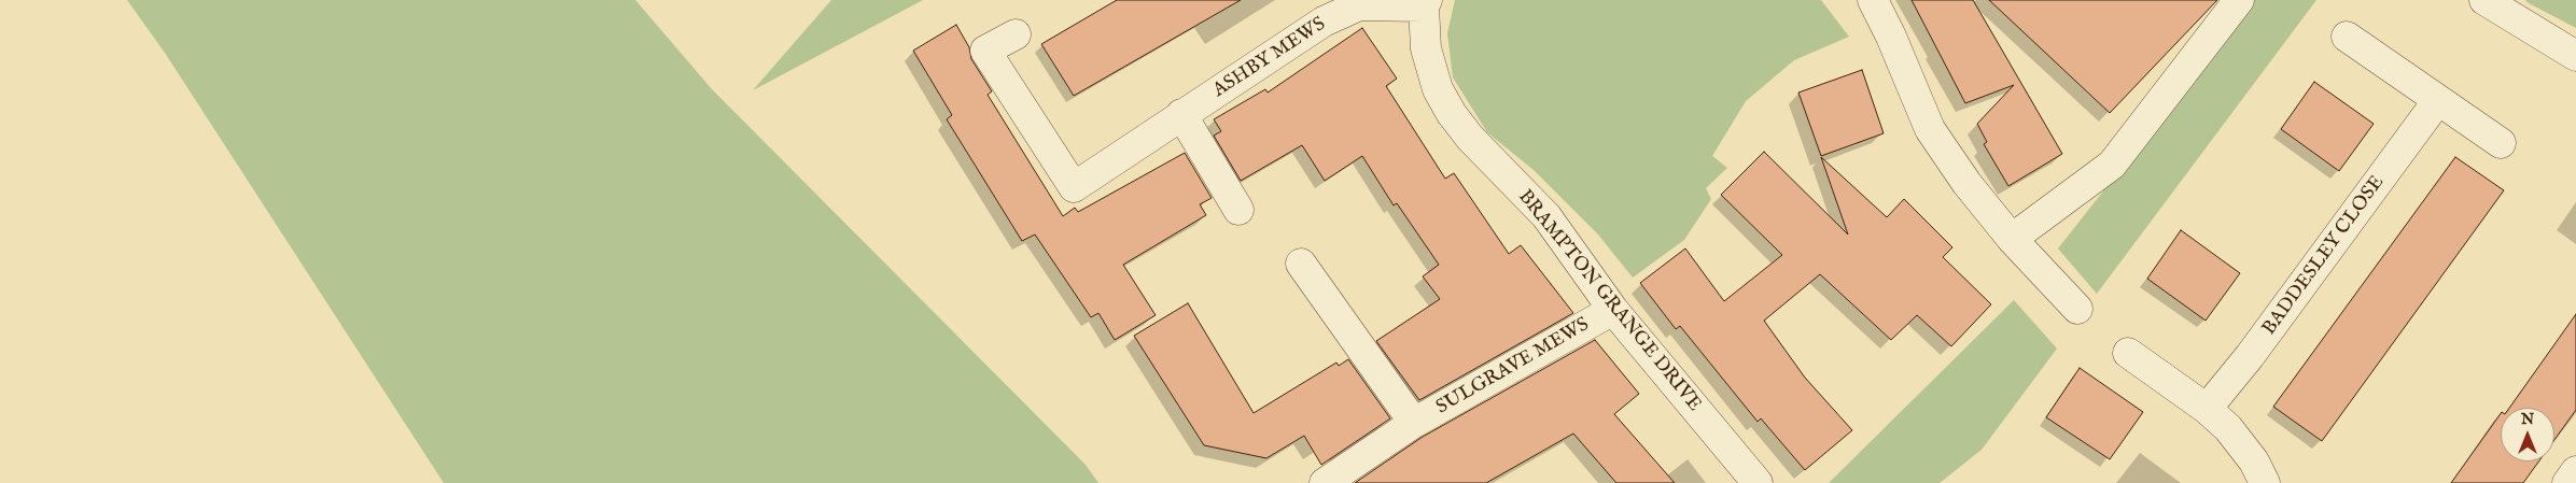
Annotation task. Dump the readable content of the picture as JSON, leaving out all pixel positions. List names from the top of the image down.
{
  "streets": {
    "street": [
      "ASHBY MEWS",
      "BADDESLEY CLOSE",
      "BRAMPTON GRANGE DRIVE",
      "SULGRAVE MEWS"
    ]
  },
  "crossings": [
    ["ASHBY MEWS", "BRAMPTON GRANGE DRIVE"],
    ["BRAMPTON GRANGE DRIVE", "SULGRAVE MEWS"]
  ],
  "north": "top"
}
